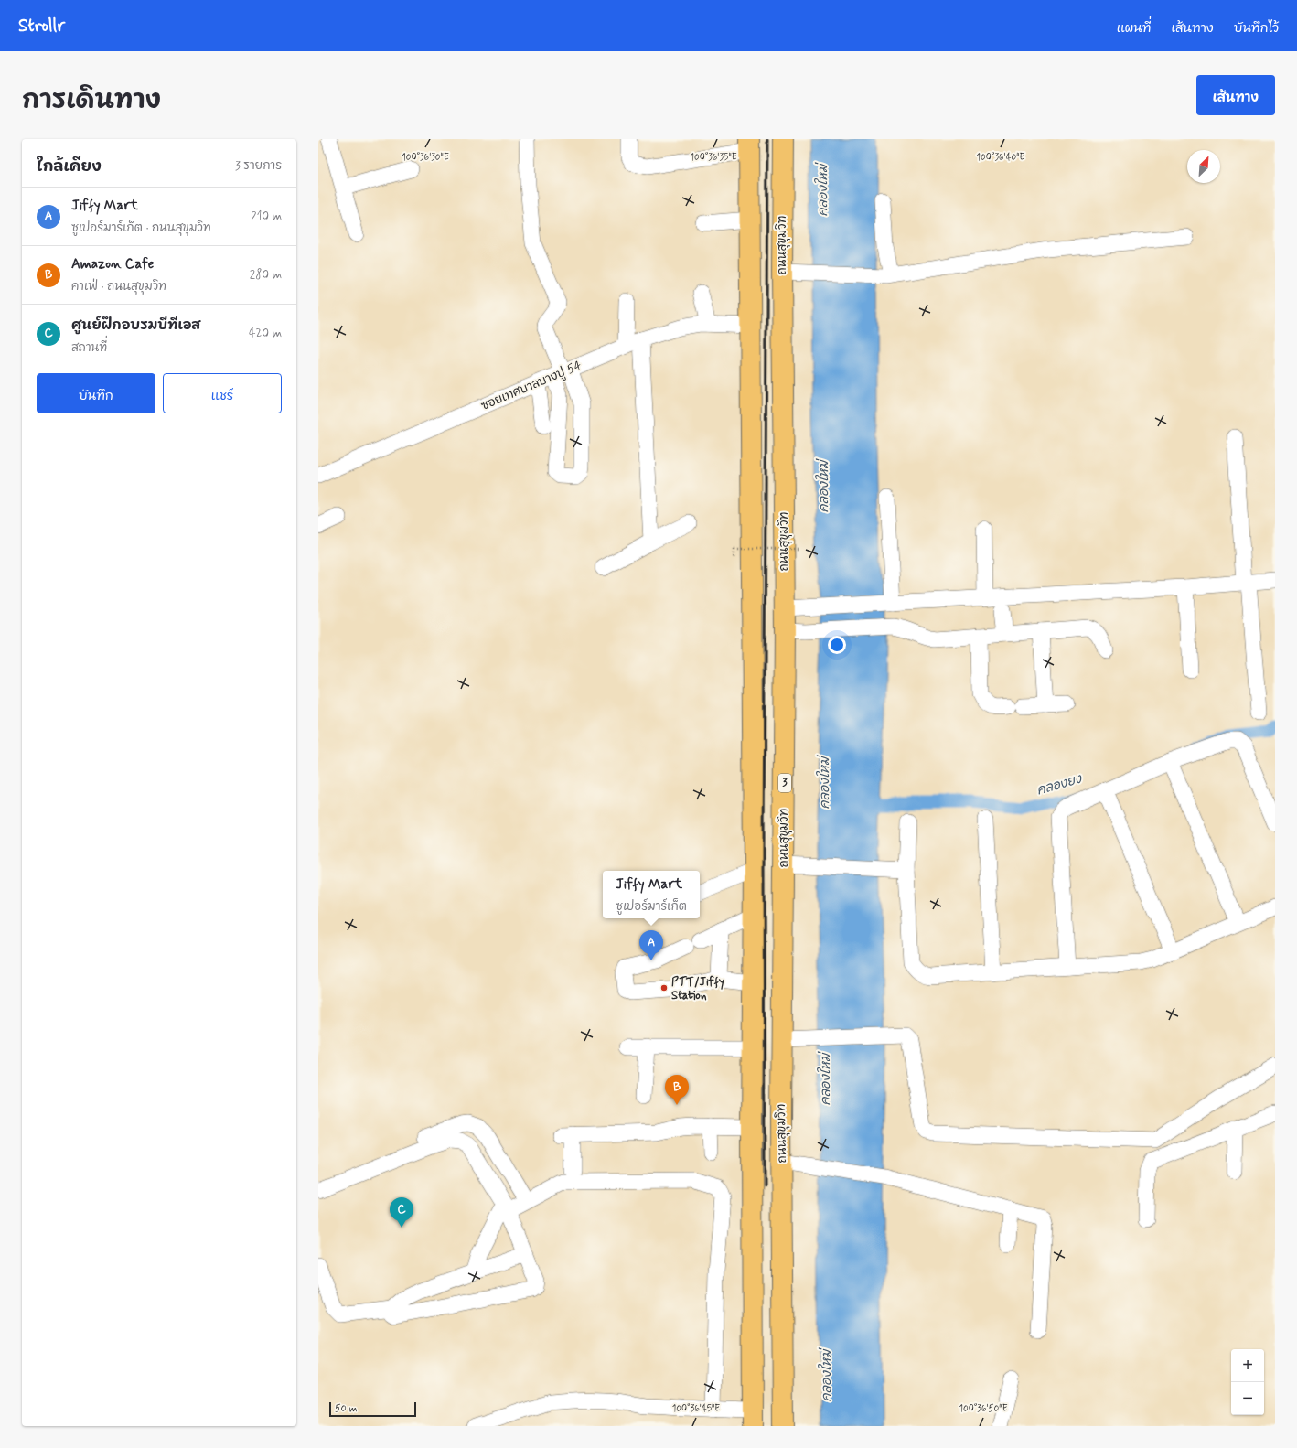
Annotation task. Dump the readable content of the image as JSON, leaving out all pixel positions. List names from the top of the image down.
{
  "streets": {
    "highway": ["ถนนสุขุมวิท", "3"],
    "street": ["ซอยเทศบาลบางปู 54"]
  },
  "water": ["คลองใหม่", "คลองยง"],
  "places": ["PTT/Jiffy Station"],
  "scale_bar": "50 m",
  "north": "top right",
  "page": {
    "header": "Strollr",
    "nav": ["แผนที่", "เส้นทาง", "บันทึกไว้"],
    "title": "การเดินทาง",
    "buttons": [
      "เส้นทาง",
      ["บันทึก", "แชร์"]
    ],
    "heading": ["ใกล้เคียง", "3 รายการ"],
    "list": [
      {
        "mark": "A",
        "name": "Jiffy Mart",
        "note": "ซูเปอร์มาร์เก็ต · ถนนสุขุมวิท",
        "value": "210 m"
      },
      {
        "mark": "B",
        "name": "Amazon Cafe",
        "note": "คาเฟ่ · ถนนสุขุมวิท",
        "value": "280 m"
      },
      {
        "mark": "C",
        "name": "ศูนย์ฝึกอบรมบีทีเอส",
        "note": "สถานที่",
        "value": "420 m"
      }
    ],
    "popup": ["Jiffy Mart", "ซูเปอร์มาร์เก็ต"],
    "pins": ["A", "B", "C"],
    "map_buttons": ["+", "−"],
    "scale": "50 m"
  },
  "coordinates": [
    "100°36'30\"E",
    "100°36'35\"E",
    "100°36'40\"E",
    "100°36'45\"E",
    "100°36'50\"E"
  ]
}
